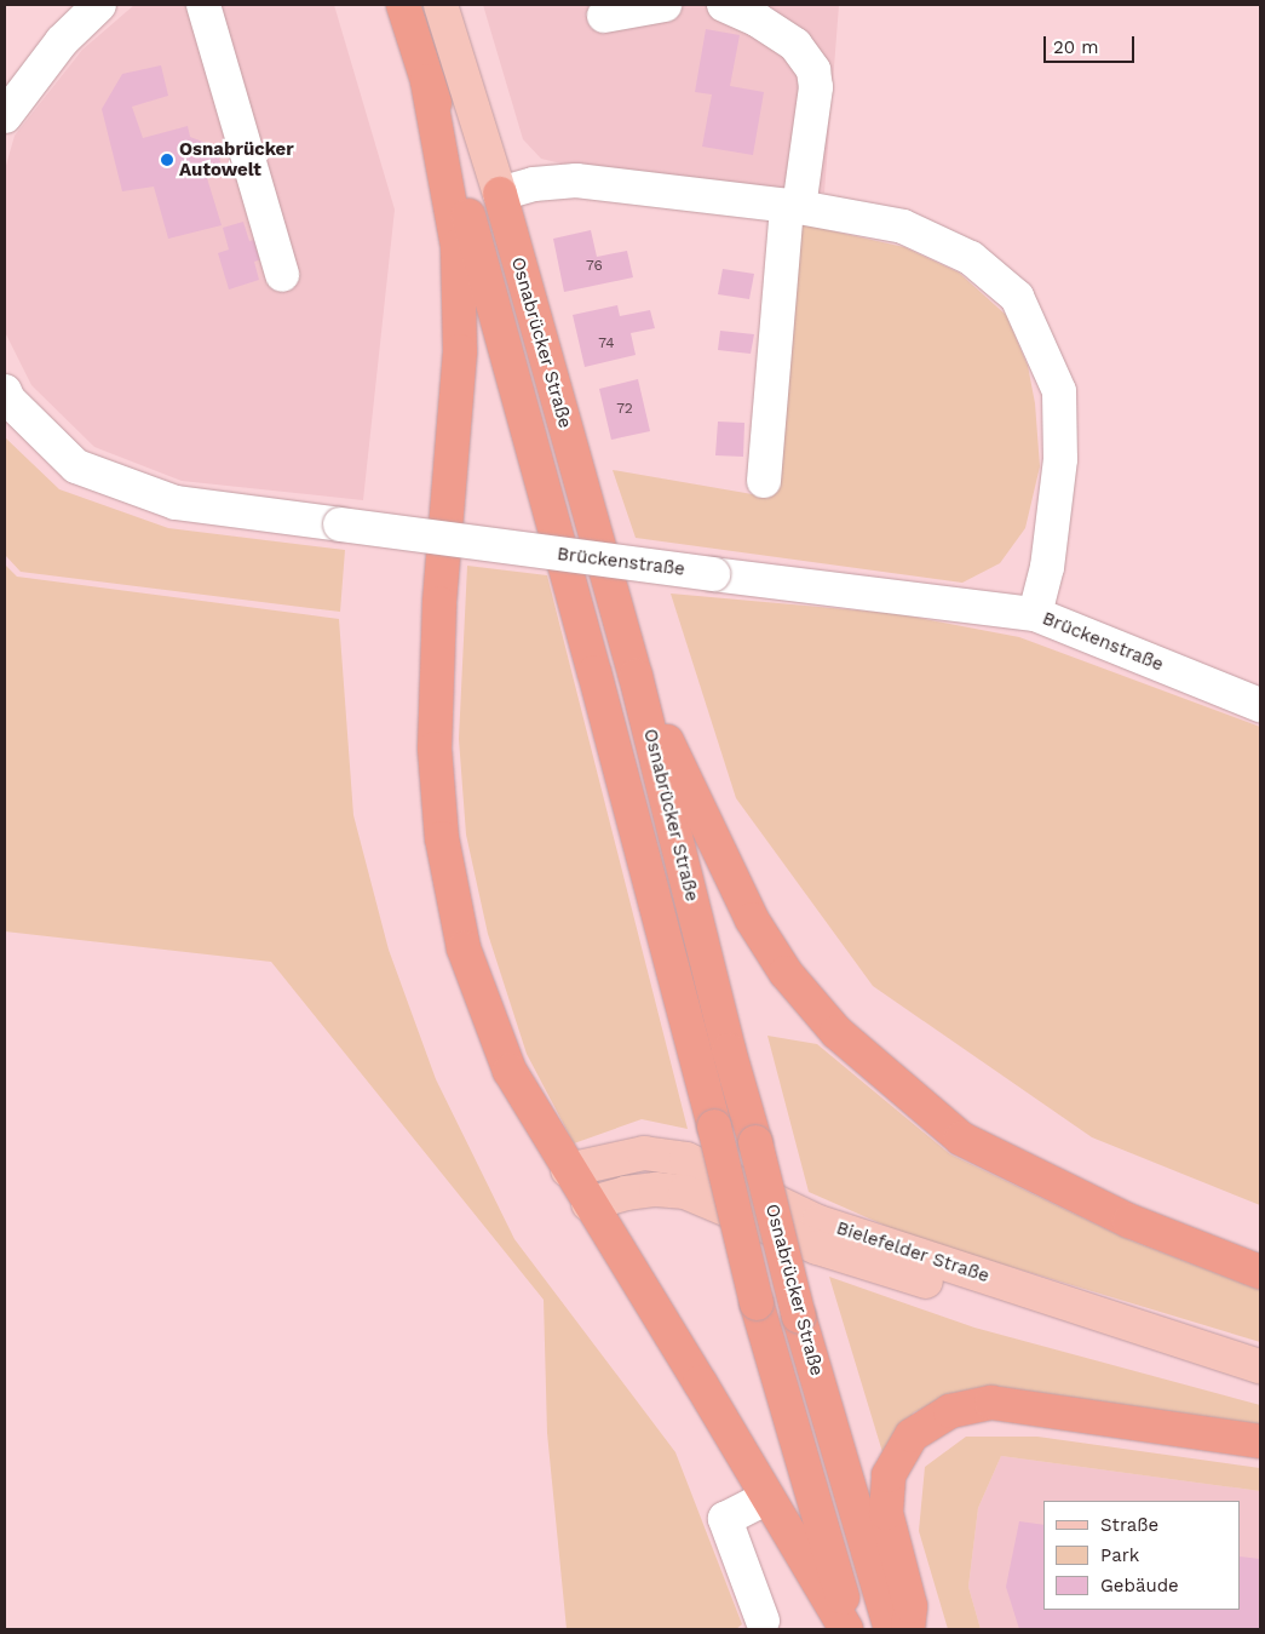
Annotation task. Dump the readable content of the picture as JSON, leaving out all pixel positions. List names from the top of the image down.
{
  "streets": {
    "highway": ["Osnabrücker Straße"],
    "main road": ["Bielefelder Straße"],
    "street": ["Brückenstraße"]
  },
  "places": ["Osnabrücker Autowelt"],
  "house_numbers": ["76", "74", "72"],
  "legend": ["Straße", "Park", "Gebäude"],
  "scale_bar": "20 m"
}
